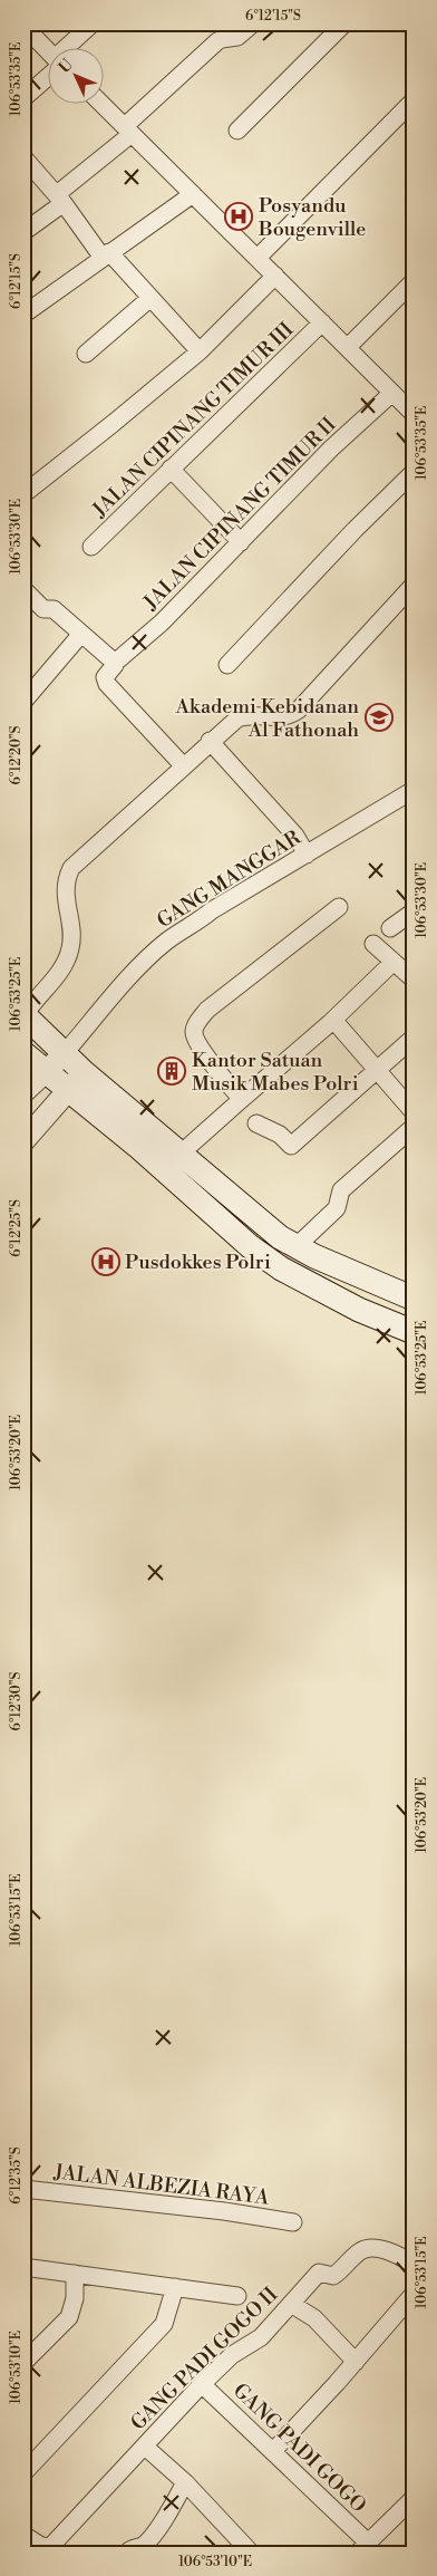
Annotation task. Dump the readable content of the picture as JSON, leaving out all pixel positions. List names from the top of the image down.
{
  "streets": {
    "street": [
      "JALAN CIPINANG TIMUR III",
      "JALAN CIPINANG TIMUR II",
      "GANG MANGGAR",
      "JALAN ALBEZIA RAYA",
      "GANG PADI GOGO II",
      "GANG PADI GOGO"
    ]
  },
  "crossings": [
    ["GANG PADI GOGO II", "GANG PADI GOGO"]
  ],
  "places": {
    "hospital": ["Posyandu Bougenville", "Pusdokkes Polri"],
    "school or university": ["Akademi Kebidanan Al Fathonah"],
    "building": ["Kantor Satuan Musik Mabes Polri"]
  },
  "north": "top left",
  "coordinates": [
    "6°12'15\"S",
    "106°53'35\"E",
    "106°53'30\"E",
    "6°12'20\"S",
    "106°53'25\"E",
    "6°12'25\"S",
    "106°53'20\"E",
    "6°12'30\"S",
    "106°53'15\"E",
    "6°12'35\"S",
    "106°53'10\"E"
  ]
}
